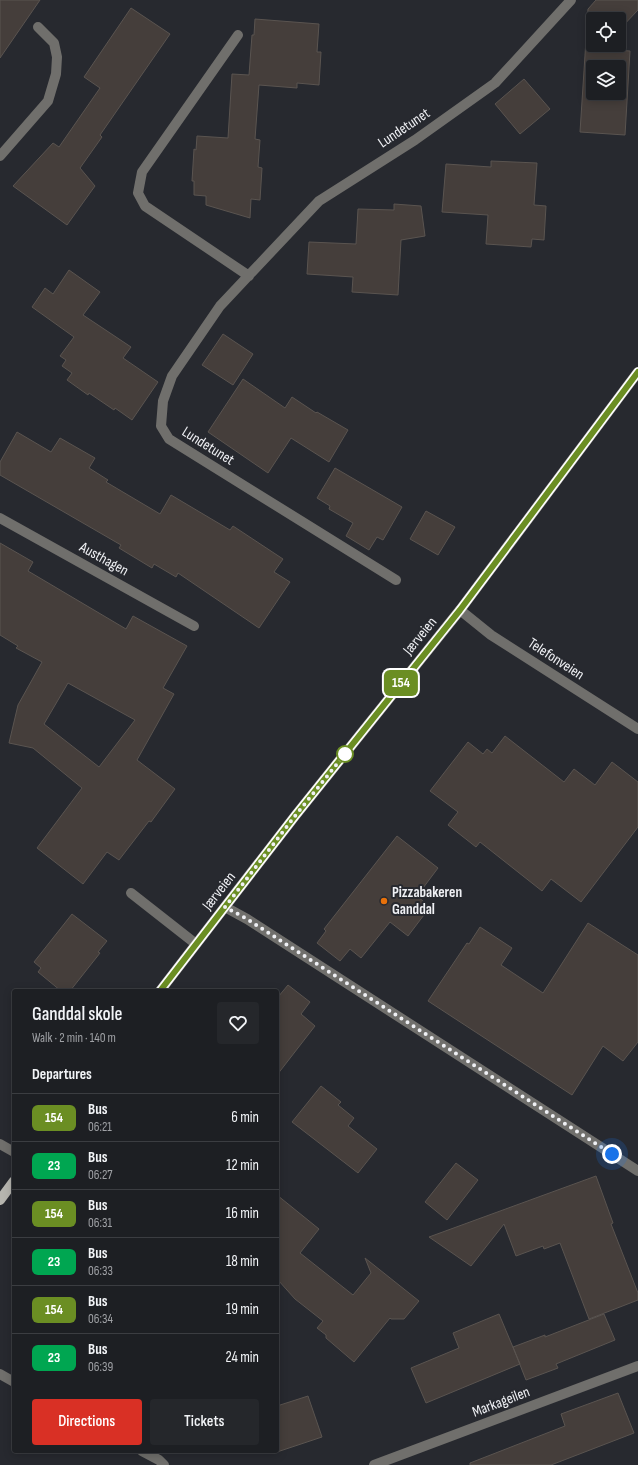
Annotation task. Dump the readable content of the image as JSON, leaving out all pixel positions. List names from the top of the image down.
{
  "streets": {
    "main road": ["Jærveien"],
    "street": [
      "Lundetunet",
      "Austhagen",
      "Telefonveien",
      "Markageilen"
    ]
  },
  "crossings": [
    ["Jærveien", "Telefonveien"]
  ],
  "places": ["Pizzabakeren Ganddal"],
  "lines": ["bus line 154"],
  "page": {
    "on_map": "154",
    "heading": [
      ["Ganddal skole", "Walk · 2 min · 140 m"],
      "Departures"
    ],
    "list": [
      {
        "mark": "154",
        "name": "Bus",
        "note": "06:21",
        "value": "6 min"
      },
      {
        "mark": "23",
        "name": "Bus",
        "note": "06:27",
        "value": "12 min"
      },
      {
        "mark": "154",
        "name": "Bus",
        "note": "06:31",
        "value": "16 min"
      },
      {
        "mark": "23",
        "name": "Bus",
        "note": "06:33",
        "value": "18 min"
      },
      {
        "mark": "154",
        "name": "Bus",
        "note": "06:34",
        "value": "19 min"
      },
      {
        "mark": "23",
        "name": "Bus",
        "note": "06:39",
        "value": "24 min"
      }
    ],
    "buttons": ["Directions", "Tickets"]
  }
}
